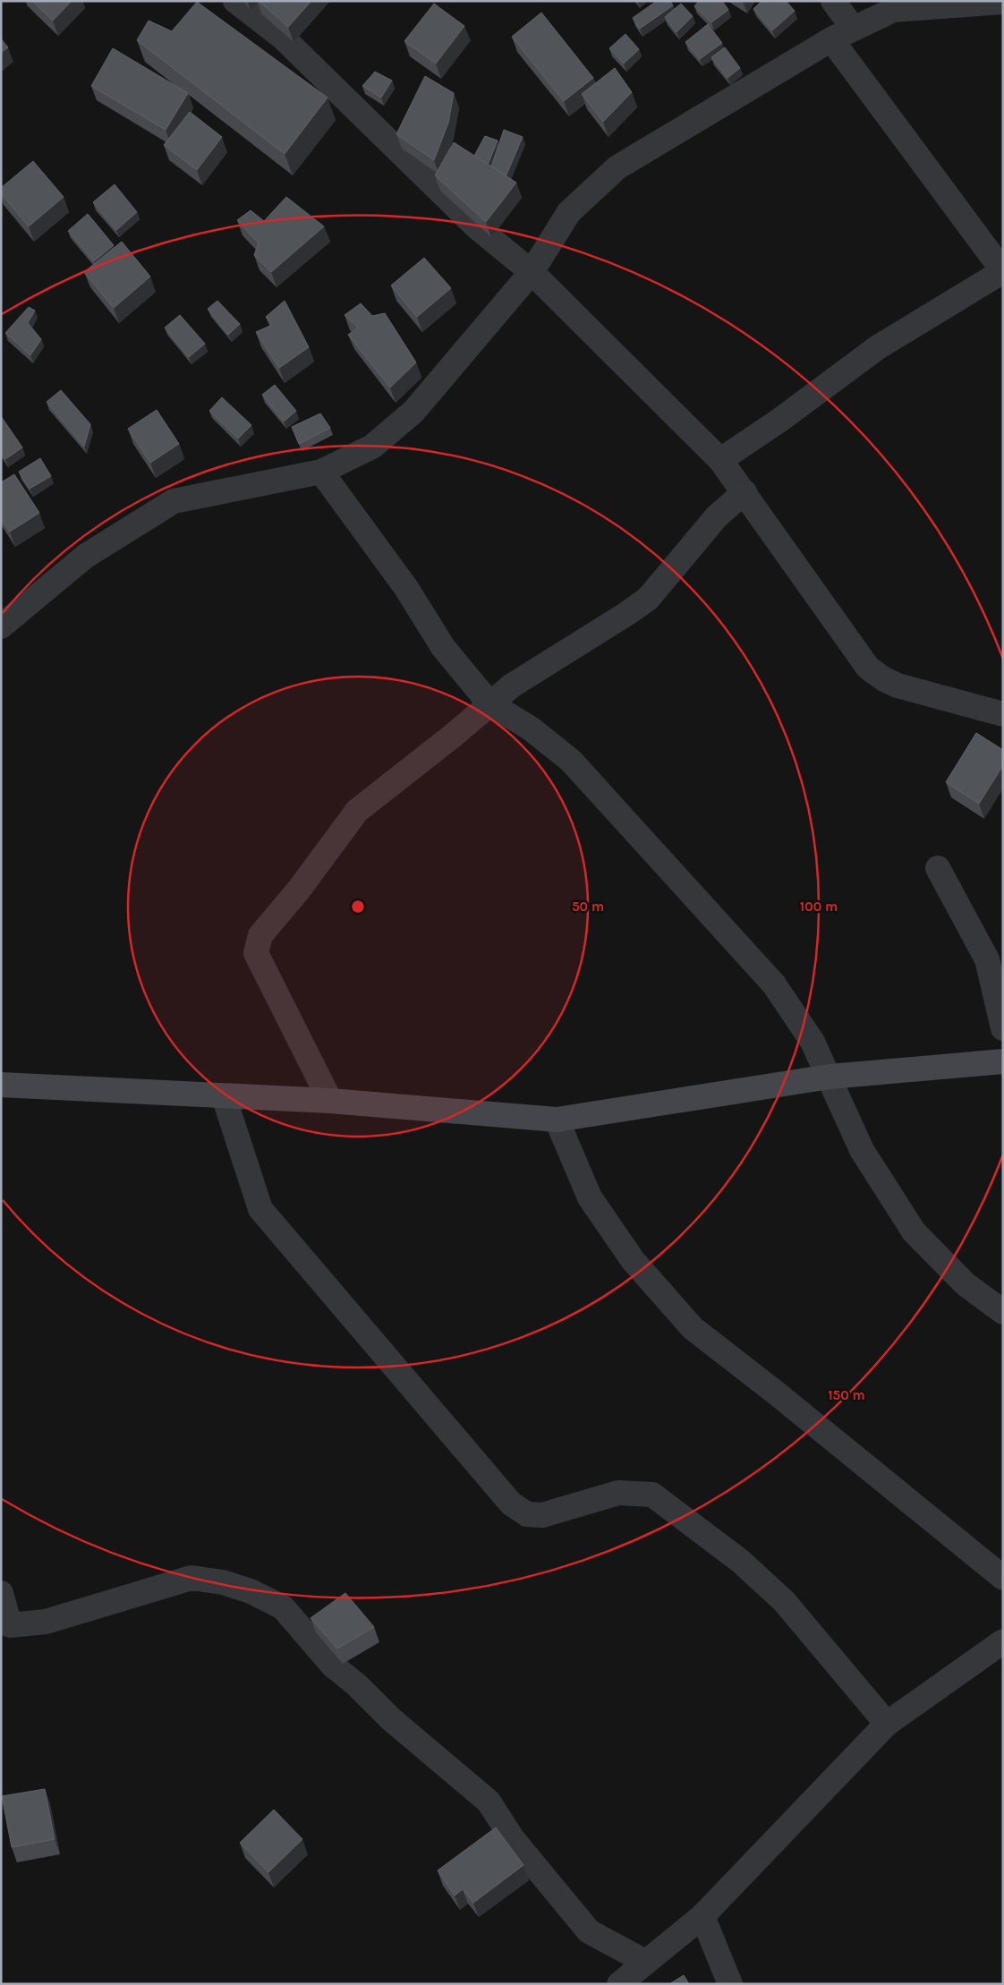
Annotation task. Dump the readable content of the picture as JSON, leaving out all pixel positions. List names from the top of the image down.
{
  "rings": ["50 m", "100 m", "150 m"]
}
